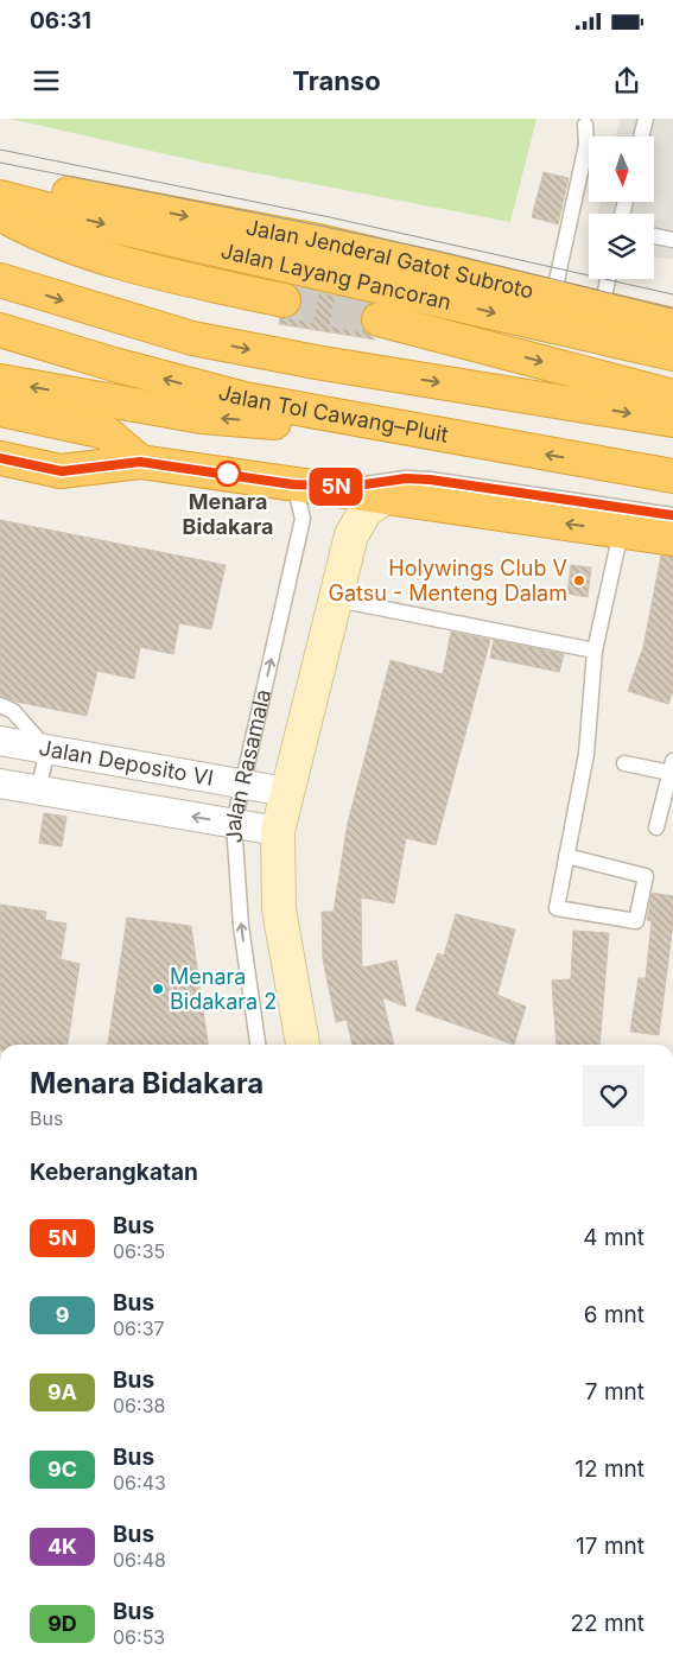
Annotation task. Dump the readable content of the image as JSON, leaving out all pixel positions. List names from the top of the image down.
{
  "streets": {
    "highway": ["Jalan Jenderal Gatot Subroto", "Jalan Layang Pancoran", "Jalan Tol Cawang–Pluit"],
    "street": ["Jalan Deposito VI", "Jalan Rasamala"]
  },
  "crossings": [
    ["Jalan Deposito VI", "Jalan Rasamala"]
  ],
  "one_way": ["Jalan Rasamala"],
  "places": ["Menara Bidakara", "Holywings Club V Gatsu - Menteng Dalam", "Menara Bidakara 2"],
  "lines": ["bus line 5N"],
  "north": "bottom",
  "page": {
    "status": "06:31",
    "header": "Transo",
    "on_map": "5N",
    "heading": [
      ["Menara Bidakara", "Bus"],
      "Keberangkatan"
    ],
    "list": [
      {
        "mark": "5N",
        "name": "Bus",
        "note": "06:35",
        "value": "4 mnt"
      },
      {
        "mark": "9",
        "name": "Bus",
        "note": "06:37",
        "value": "6 mnt"
      },
      {
        "mark": "9A",
        "name": "Bus",
        "note": "06:38",
        "value": "7 mnt"
      },
      {
        "mark": "9C",
        "name": "Bus",
        "note": "06:43",
        "value": "12 mnt"
      },
      {
        "mark": "4K",
        "name": "Bus",
        "note": "06:48",
        "value": "17 mnt"
      },
      {
        "mark": "9D",
        "name": "Bus",
        "note": "06:53",
        "value": "22 mnt"
      }
    ]
  }
}
